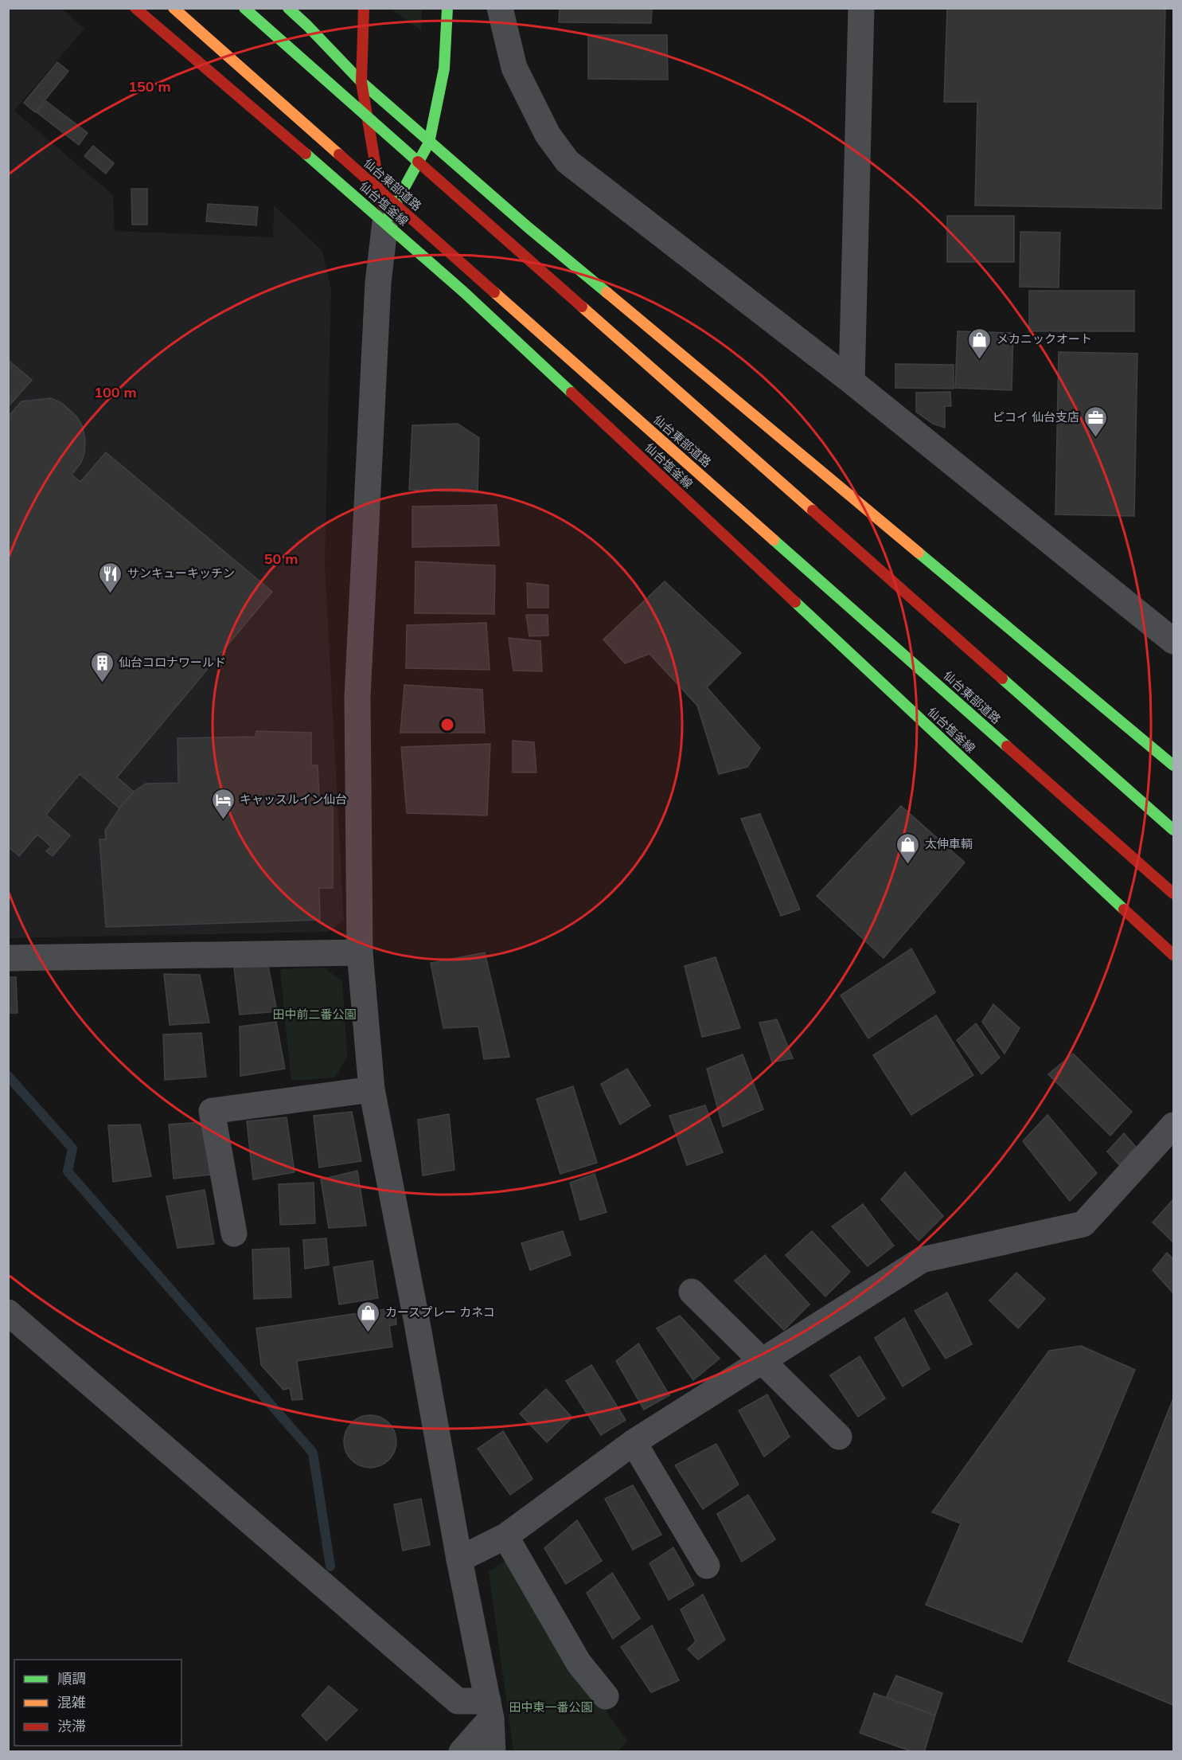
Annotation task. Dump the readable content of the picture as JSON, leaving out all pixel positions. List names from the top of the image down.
{
  "streets": {
    "main road": ["仙台東部道路", "仙台塩釜線"]
  },
  "parks": ["田中前二番公園", "田中東一番公園"],
  "places": {
    "shop": ["メカニックオート", "太伸車輌", "カースプレー カネコ"],
    "office": ["ピコイ 仙台支店"],
    "restaurant": ["サンキューキッチン"],
    "building": ["仙台コロナワールド"],
    "hotel": ["キャッスルイン仙台"]
  },
  "legend": ["順調", "混雑", "渋滞"],
  "rings": ["150 m", "100 m", "50 m"]
}
